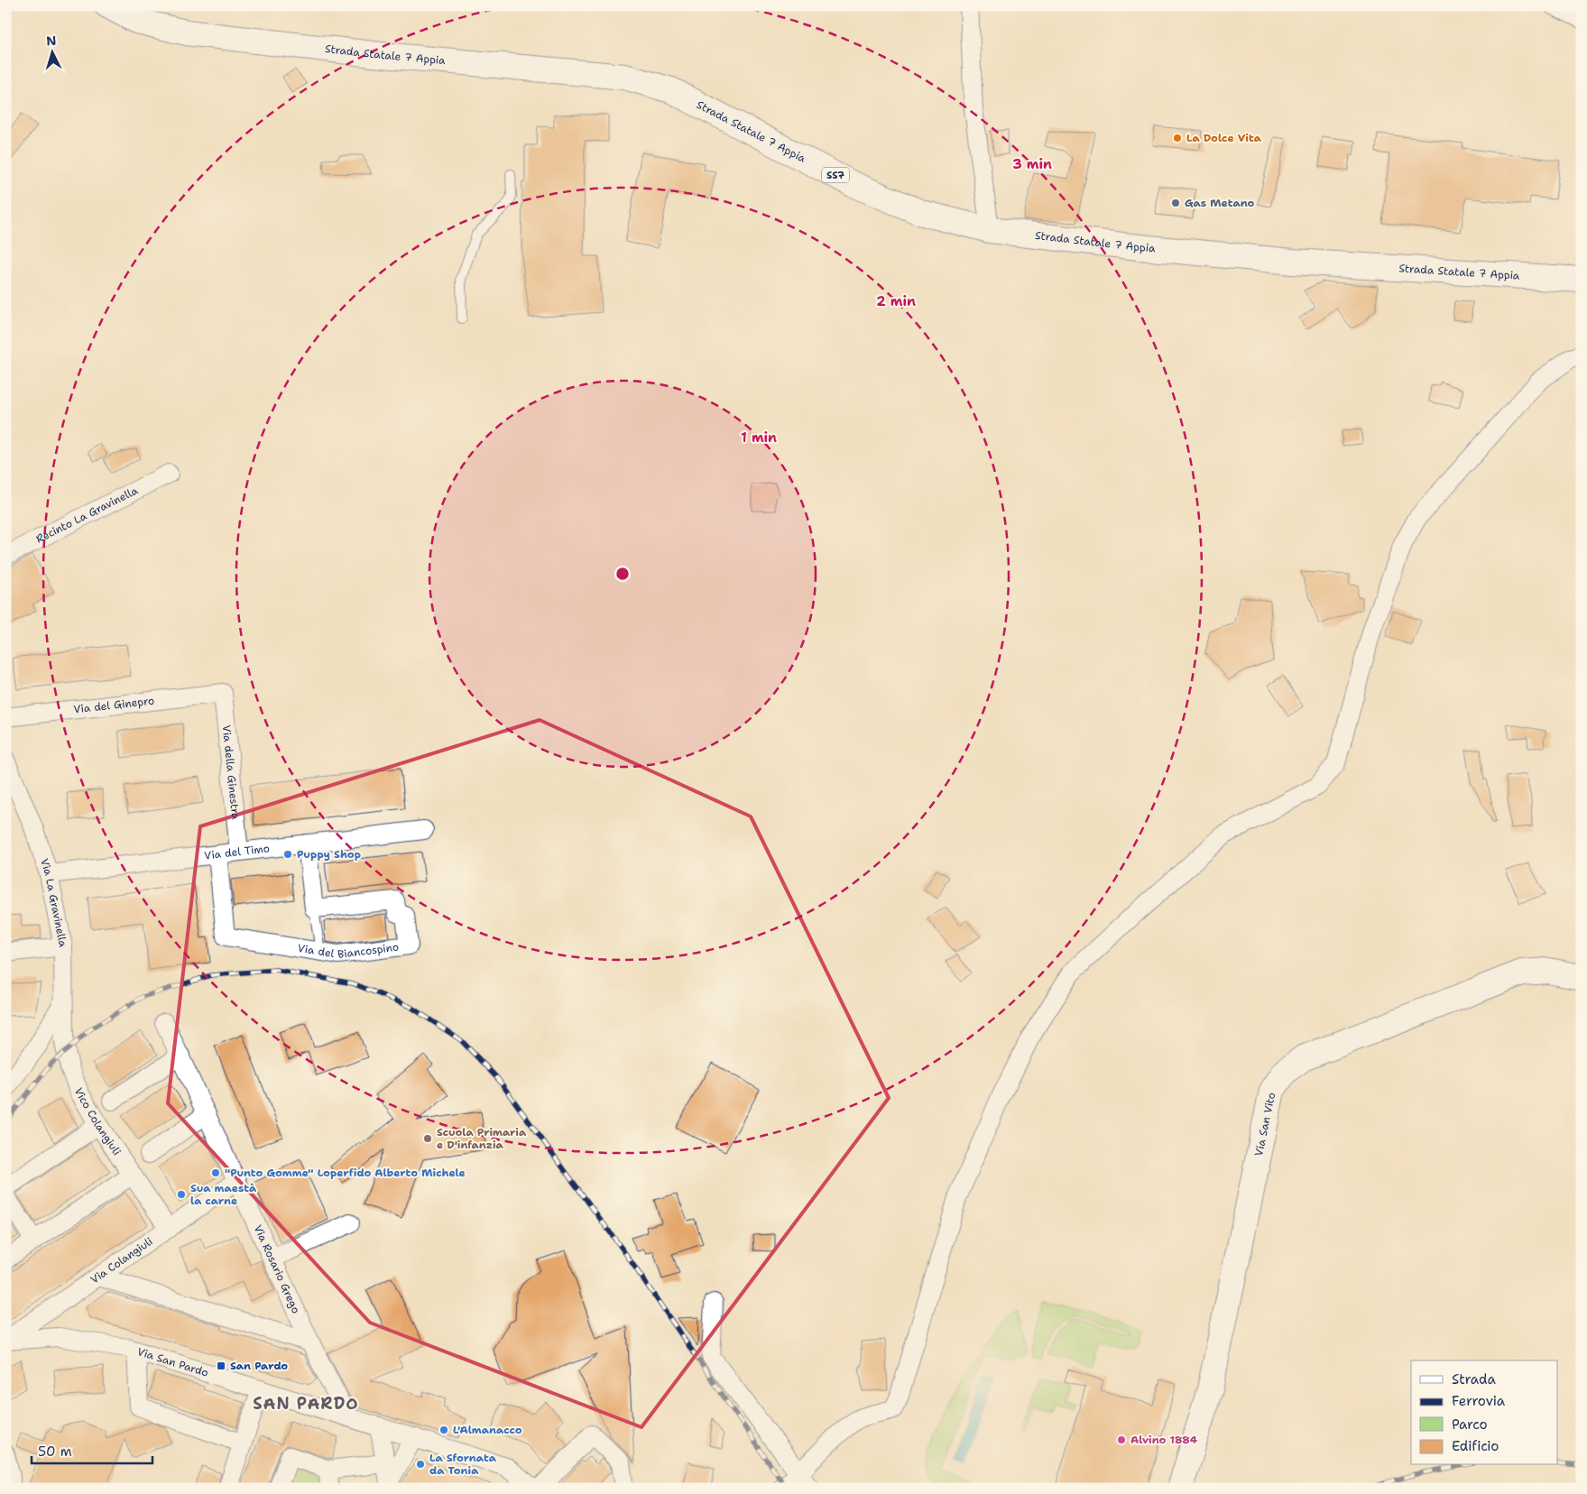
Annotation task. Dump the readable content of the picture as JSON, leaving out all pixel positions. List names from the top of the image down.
{
  "streets": {
    "main road": ["Strada Statale 7 Appia", "SS7", "Via San Vito"],
    "street": [
      "Recinto La Gravinella",
      "Via del Ginepro",
      "Via della Ginestra",
      "Via del Timo",
      "Via La Gravinella",
      "Via del Biancospino",
      "Vico Colangiuli",
      "Via Colangiuli",
      "Via Rosario Grego",
      "Via San Pardo"
    ]
  },
  "crossings": [
    ["Via del Ginepro", "Via della Ginestra"],
    ["Via della Ginestra", "Via del Timo"],
    ["Via del Timo", "Via La Gravinella"],
    ["Via del Timo", "Via del Biancospino"],
    ["Via La Gravinella", "Vico Colangiuli"],
    ["Vico Colangiuli", "Via Colangiuli"],
    ["Via Colangiuli", "Via Rosario Grego"],
    ["Via Colangiuli", "Via San Pardo"],
    ["Via Rosario Grego", "Via San Pardo"]
  ],
  "districts": ["SAN PARDO"],
  "places": {
    "other": [
      "La Dolce Vita",
      "Gas Metano",
      "Puppy Shop",
      "Scuola Primaria e D'infanzia",
      "\"Punto Gomme\" Loperfido Alberto Michele",
      "Sua maestà la carne",
      "L'Almanacco",
      "Alvino 1884",
      "La Sfornata da Tonia"
    ],
    "transit": ["San Pardo"]
  },
  "legend": [
    "Strada",
    "Ferrovia",
    "Parco",
    "Edificio"
  ],
  "scale_bar": "50 m",
  "north": "top",
  "rings": ["3 min", "2 min", "1 min"]
}
